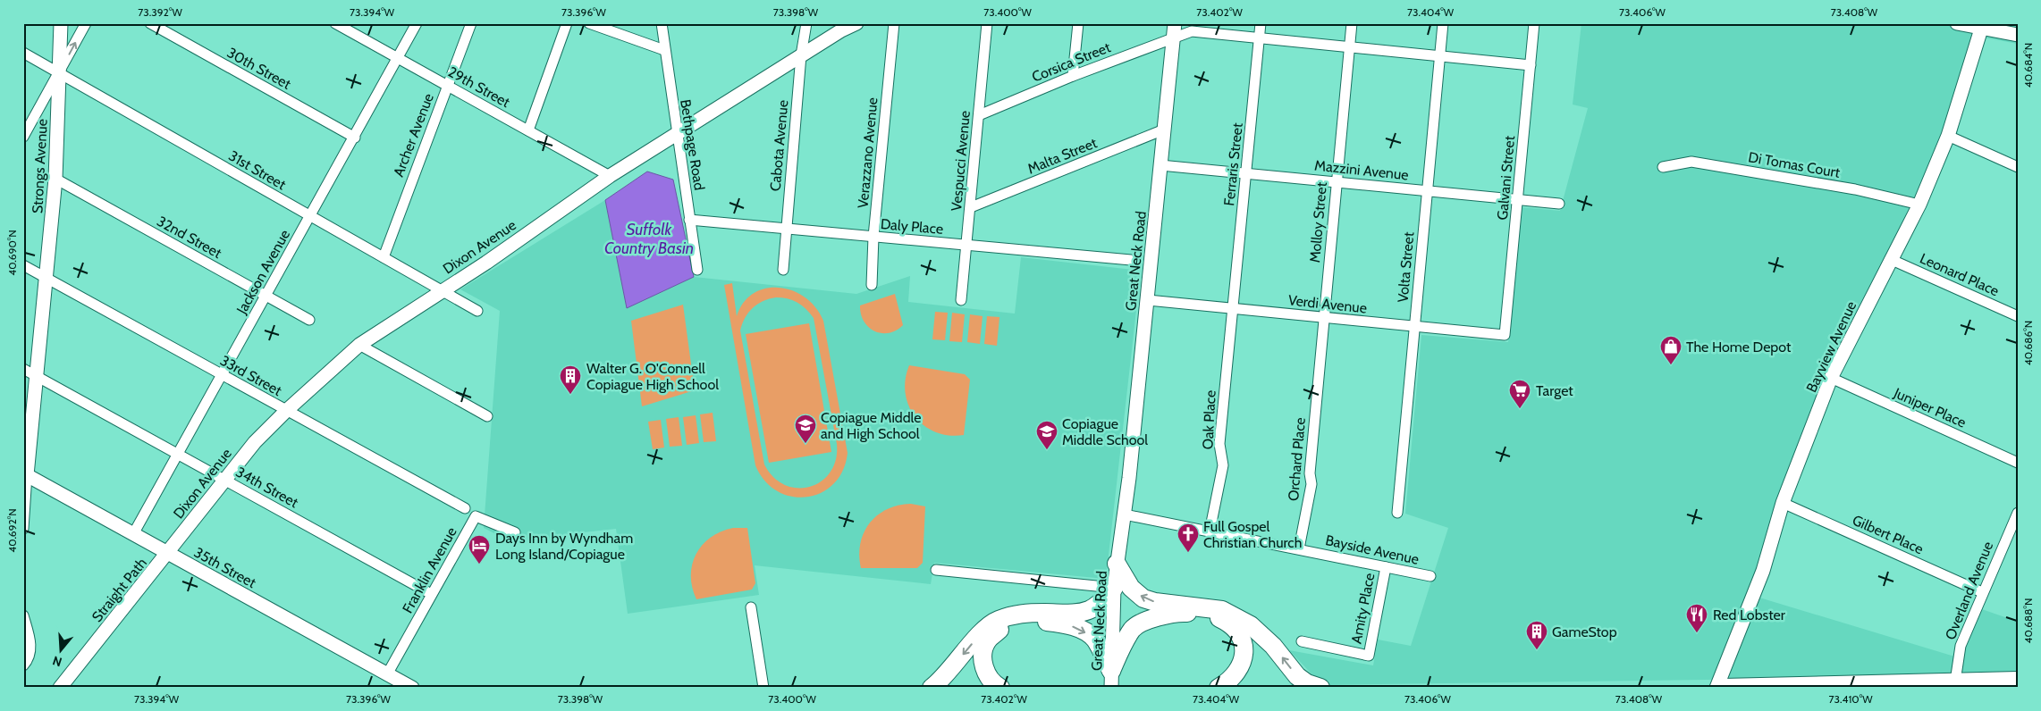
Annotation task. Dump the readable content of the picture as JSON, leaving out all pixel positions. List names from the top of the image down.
{
  "streets": {
    "main road": [
      "Strongs Avenue",
      "Dixon Avenue",
      "Great Neck Road",
      "Bayview Avenue",
      "35th Street",
      "Straight Path"
    ],
    "street": [
      "Corsica Street",
      "30th Street",
      "29th Street",
      "Archer Avenue",
      "Bethpage Road",
      "Cabota Avenue",
      "Verazzano Avenue",
      "Malta Street",
      "Vespucci Avenue",
      "Ferraris Street",
      "Di Tomas Court",
      "31st Street",
      "Mazzini Avenue",
      "Galvani Street",
      "Molloy Street",
      "Daly Place",
      "32nd Street",
      "Volta Street",
      "Jackson Avenue",
      "Leonard Place",
      "Verdi Avenue",
      "33rd Street",
      "Juniper Place",
      "Oak Place",
      "Orchard Place",
      "34th Street",
      "Gilbert Place",
      "Bayside Avenue",
      "Franklin Avenue",
      "Overland Avenue",
      "Amity Place"
    ]
  },
  "crossings": [
    ["Corsica Street", "Vespucci Avenue"],
    ["Corsica Street", "Ferraris Street"],
    ["Corsica Street", "Galvani Street"],
    ["Corsica Street", "Molloy Street"],
    ["Corsica Street", "Great Neck Road"],
    ["Corsica Street", "Volta Street"],
    ["30th Street", "Jackson Avenue"],
    ["29th Street", "Archer Avenue"],
    ["29th Street", "Dixon Avenue"],
    ["29th Street", "Jackson Avenue"],
    ["Archer Avenue", "31st Street"],
    ["Bethpage Road", "Daly Place"],
    ["Bethpage Road", "Dixon Avenue"],
    ["Cabota Avenue", "Daly Place"],
    ["Cabota Avenue", "Dixon Avenue"],
    ["Verazzano Avenue", "Daly Place"],
    ["Malta Street", "Vespucci Avenue"],
    ["Malta Street", "Great Neck Road"],
    ["Vespucci Avenue", "Daly Place"],
    ["Ferraris Street", "Mazzini Avenue"],
    ["Ferraris Street", "Verdi Avenue"],
    ["Ferraris Street", "Oak Place"],
    ["Di Tomas Court", "Bayview Avenue"],
    ["Strongs Avenue", "31st Street"],
    ["Strongs Avenue", "32nd Street"],
    ["Strongs Avenue", "33rd Street"],
    ["Strongs Avenue", "34th Street"],
    ["Strongs Avenue", "35th Street"],
    ["31st Street", "Dixon Avenue"],
    ["31st Street", "Jackson Avenue"],
    ["Mazzini Avenue", "Galvani Street"],
    ["Mazzini Avenue", "Molloy Street"],
    ["Mazzini Avenue", "Great Neck Road"],
    ["Mazzini Avenue", "Volta Street"],
    ["Galvani Street", "Verdi Avenue"],
    ["Molloy Street", "Verdi Avenue"],
    ["Molloy Street", "Orchard Place"],
    ["32nd Street", "Jackson Avenue"],
    ["Dixon Avenue", "33rd Street"],
    ["Dixon Avenue", "34th Street"],
    ["Dixon Avenue", "35th Street"],
    ["Dixon Avenue", "Straight Path"],
    ["Great Neck Road", "Verdi Avenue"],
    ["Great Neck Road", "Bayside Avenue"],
    ["Volta Street", "Verdi Avenue"],
    ["Jackson Avenue", "33rd Street"],
    ["Jackson Avenue", "34th Street"],
    ["Jackson Avenue", "35th Street"],
    ["Leonard Place", "Bayview Avenue"],
    ["Verdi Avenue", "Oak Place"],
    ["Verdi Avenue", "Orchard Place"],
    ["Bayview Avenue", "Juniper Place"],
    ["Bayview Avenue", "Gilbert Place"],
    ["Oak Place", "Bayside Avenue"],
    ["Orchard Place", "Bayside Avenue"],
    ["Gilbert Place", "Overland Avenue"],
    ["Bayside Avenue", "Amity Place"],
    ["35th Street", "Franklin Avenue"],
    ["35th Street", "Straight Path"]
  ],
  "water": ["Suffolk Country Basin"],
  "places": {
    "shop": ["The Home Depot"],
    "building": ["Walter G. O'Connell Copiague High School", "GameStop"],
    "supermarket": ["Target"],
    "school or university": ["Copiague Middle and High School", "Copiague Middle School"],
    "church": ["Full Gospel Christian Church"],
    "hotel": ["Days Inn by Wyndham Long Island/Copiague"],
    "restaurant": ["Red Lobster"]
  },
  "north": "bottom",
  "coordinates": [
    "73.392°W",
    "73.394°W",
    "73.396°W",
    "73.398°W",
    "73.400°W",
    "73.402°W",
    "73.404°W",
    "73.406°W",
    "73.408°W",
    "40.684°N",
    "40.690°N",
    "40.686°N",
    "40.692°N",
    "40.688°N",
    "73.410°W"
  ]
}
